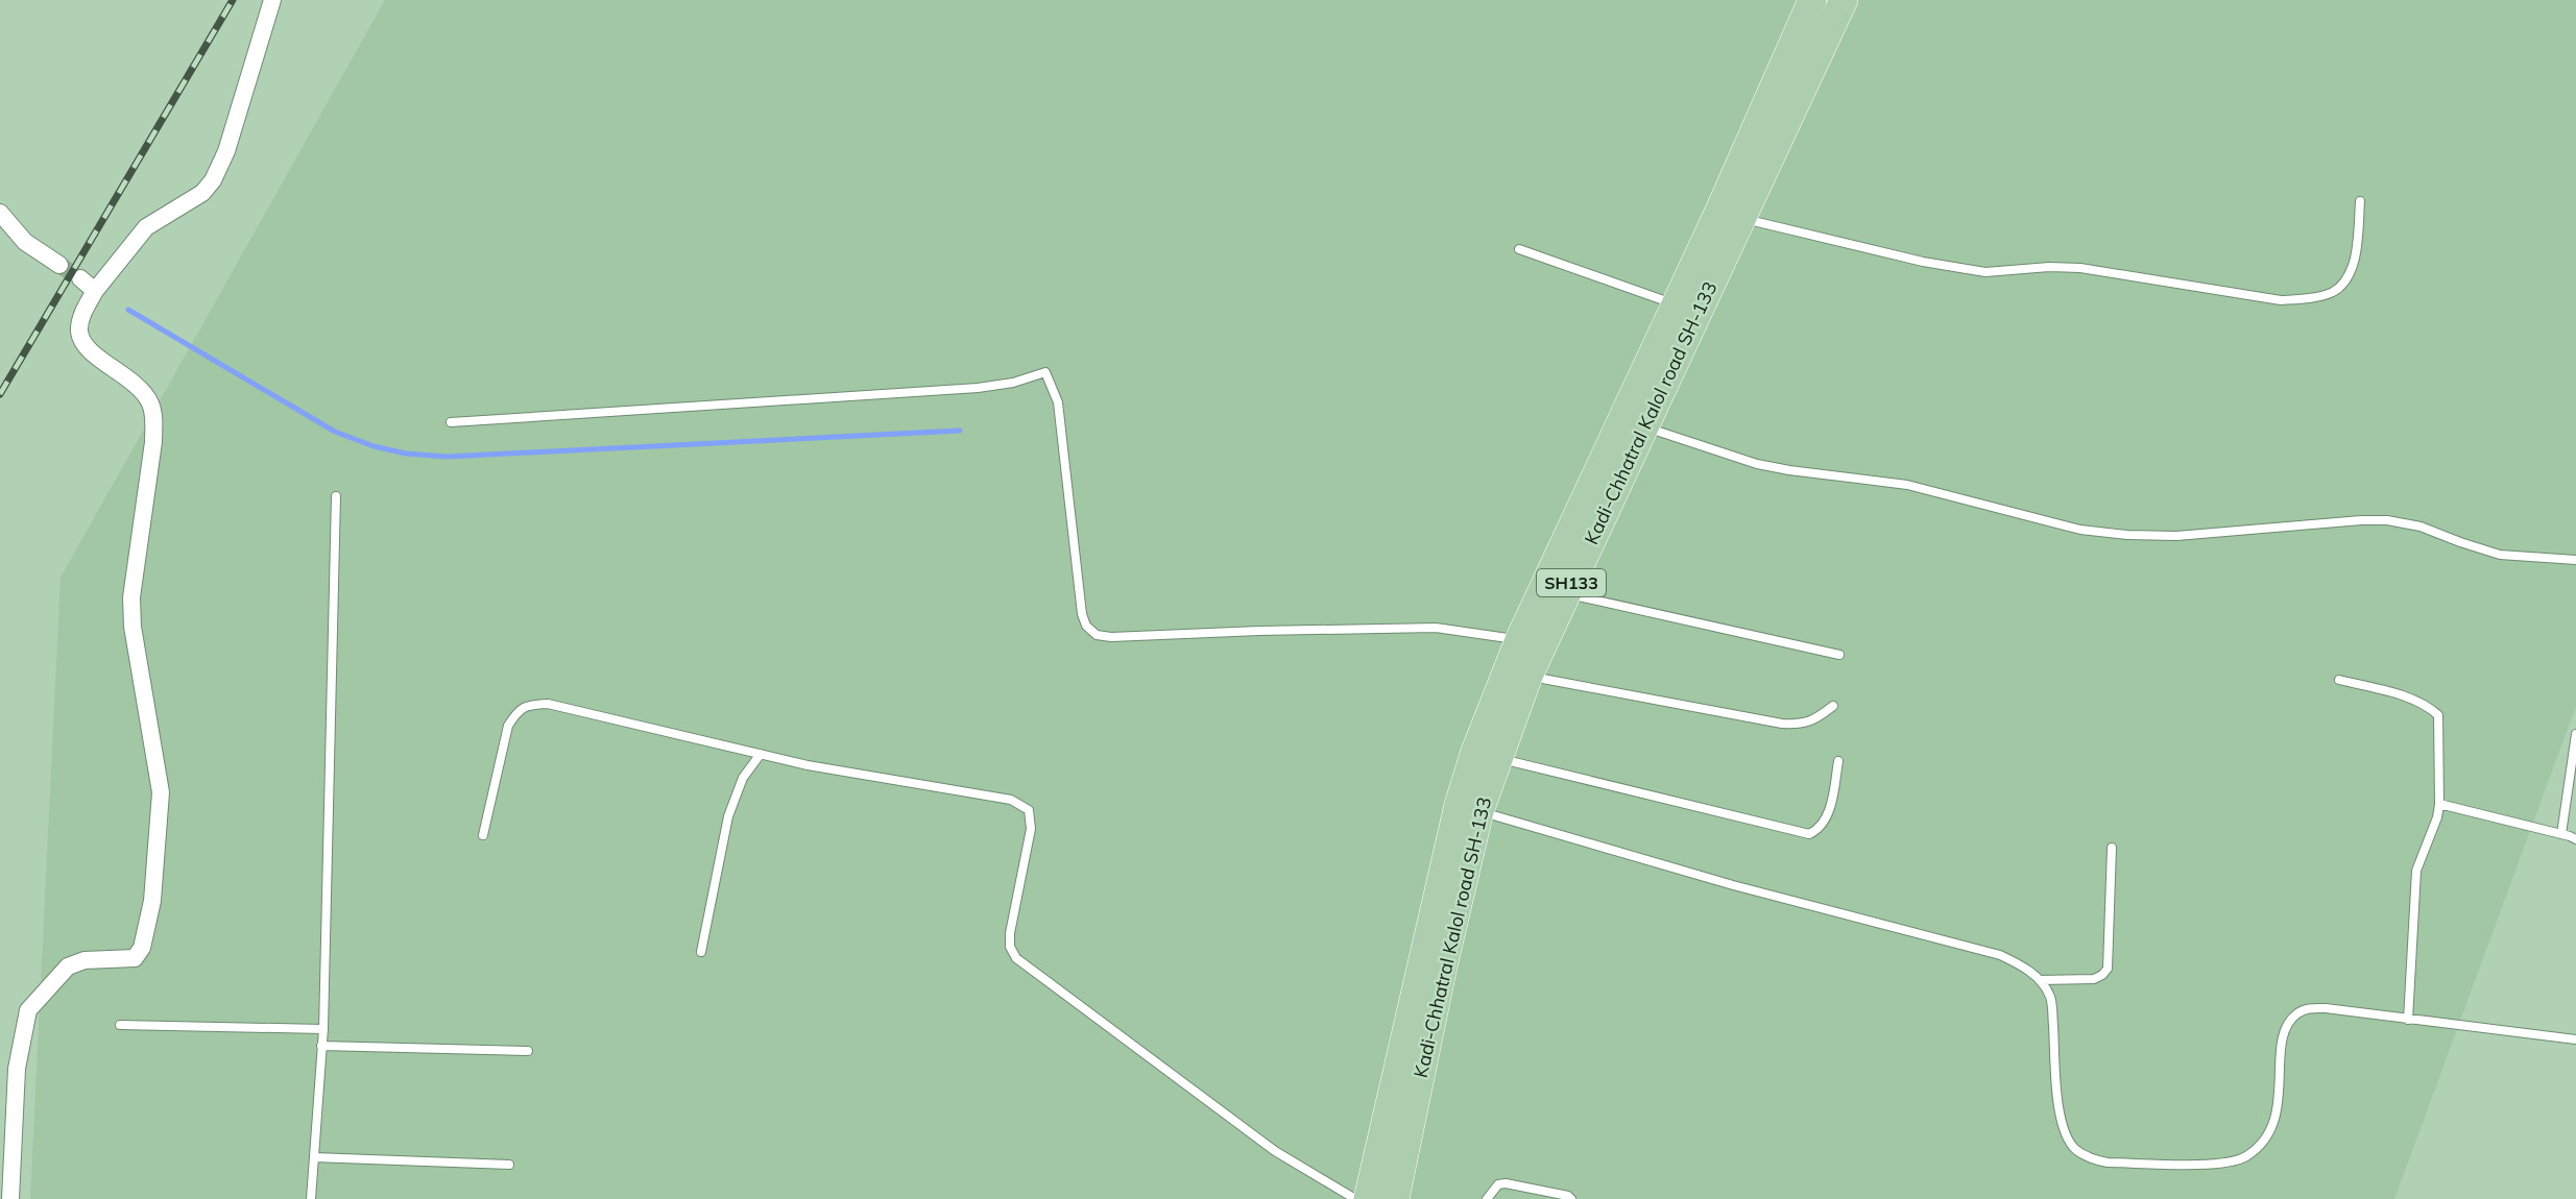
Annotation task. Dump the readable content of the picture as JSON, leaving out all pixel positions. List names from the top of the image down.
{
  "streets": {
    "main road": ["Kadi-Chhatral Kalol road SH-133", "SH133"]
  }
}
